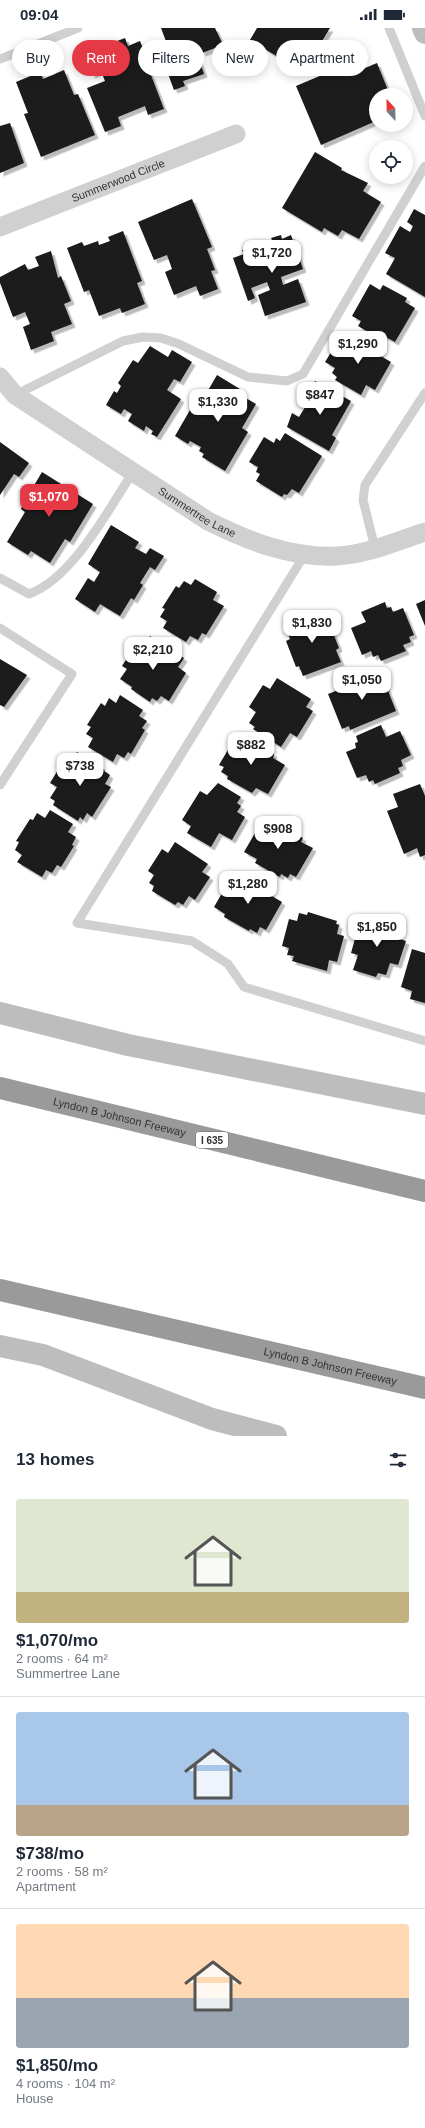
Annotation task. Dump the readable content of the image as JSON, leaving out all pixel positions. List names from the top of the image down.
{
  "streets": {
    "highway": ["Lyndon B Johnson Freeway", "I 635"],
    "street": ["Summerwood Circle", "Summertree Lane"]
  },
  "north": "top",
  "page": {
    "status": "09:04",
    "chip": [
      "Buy",
      "Rent",
      "Filters",
      "New",
      "Apartment"
    ],
    "price": [
      "$1,720",
      "$1,290",
      "$847",
      "$1,330",
      "$1,070",
      "$1,830",
      "$2,210",
      "$1,050",
      "$882",
      "$738",
      "$908",
      "$1,280",
      "$1,850"
    ],
    "heading": "13 homes",
    "list": [
      {
        "name": "$1,070/mo",
        "note": "2 rooms · 64 m² · Summertree Lane"
      },
      {
        "name": "$738/mo",
        "note": "2 rooms · 58 m² · Apartment"
      },
      {
        "name": "$1,850/mo",
        "note": "4 rooms · 104 m² · House"
      }
    ]
  }
}
